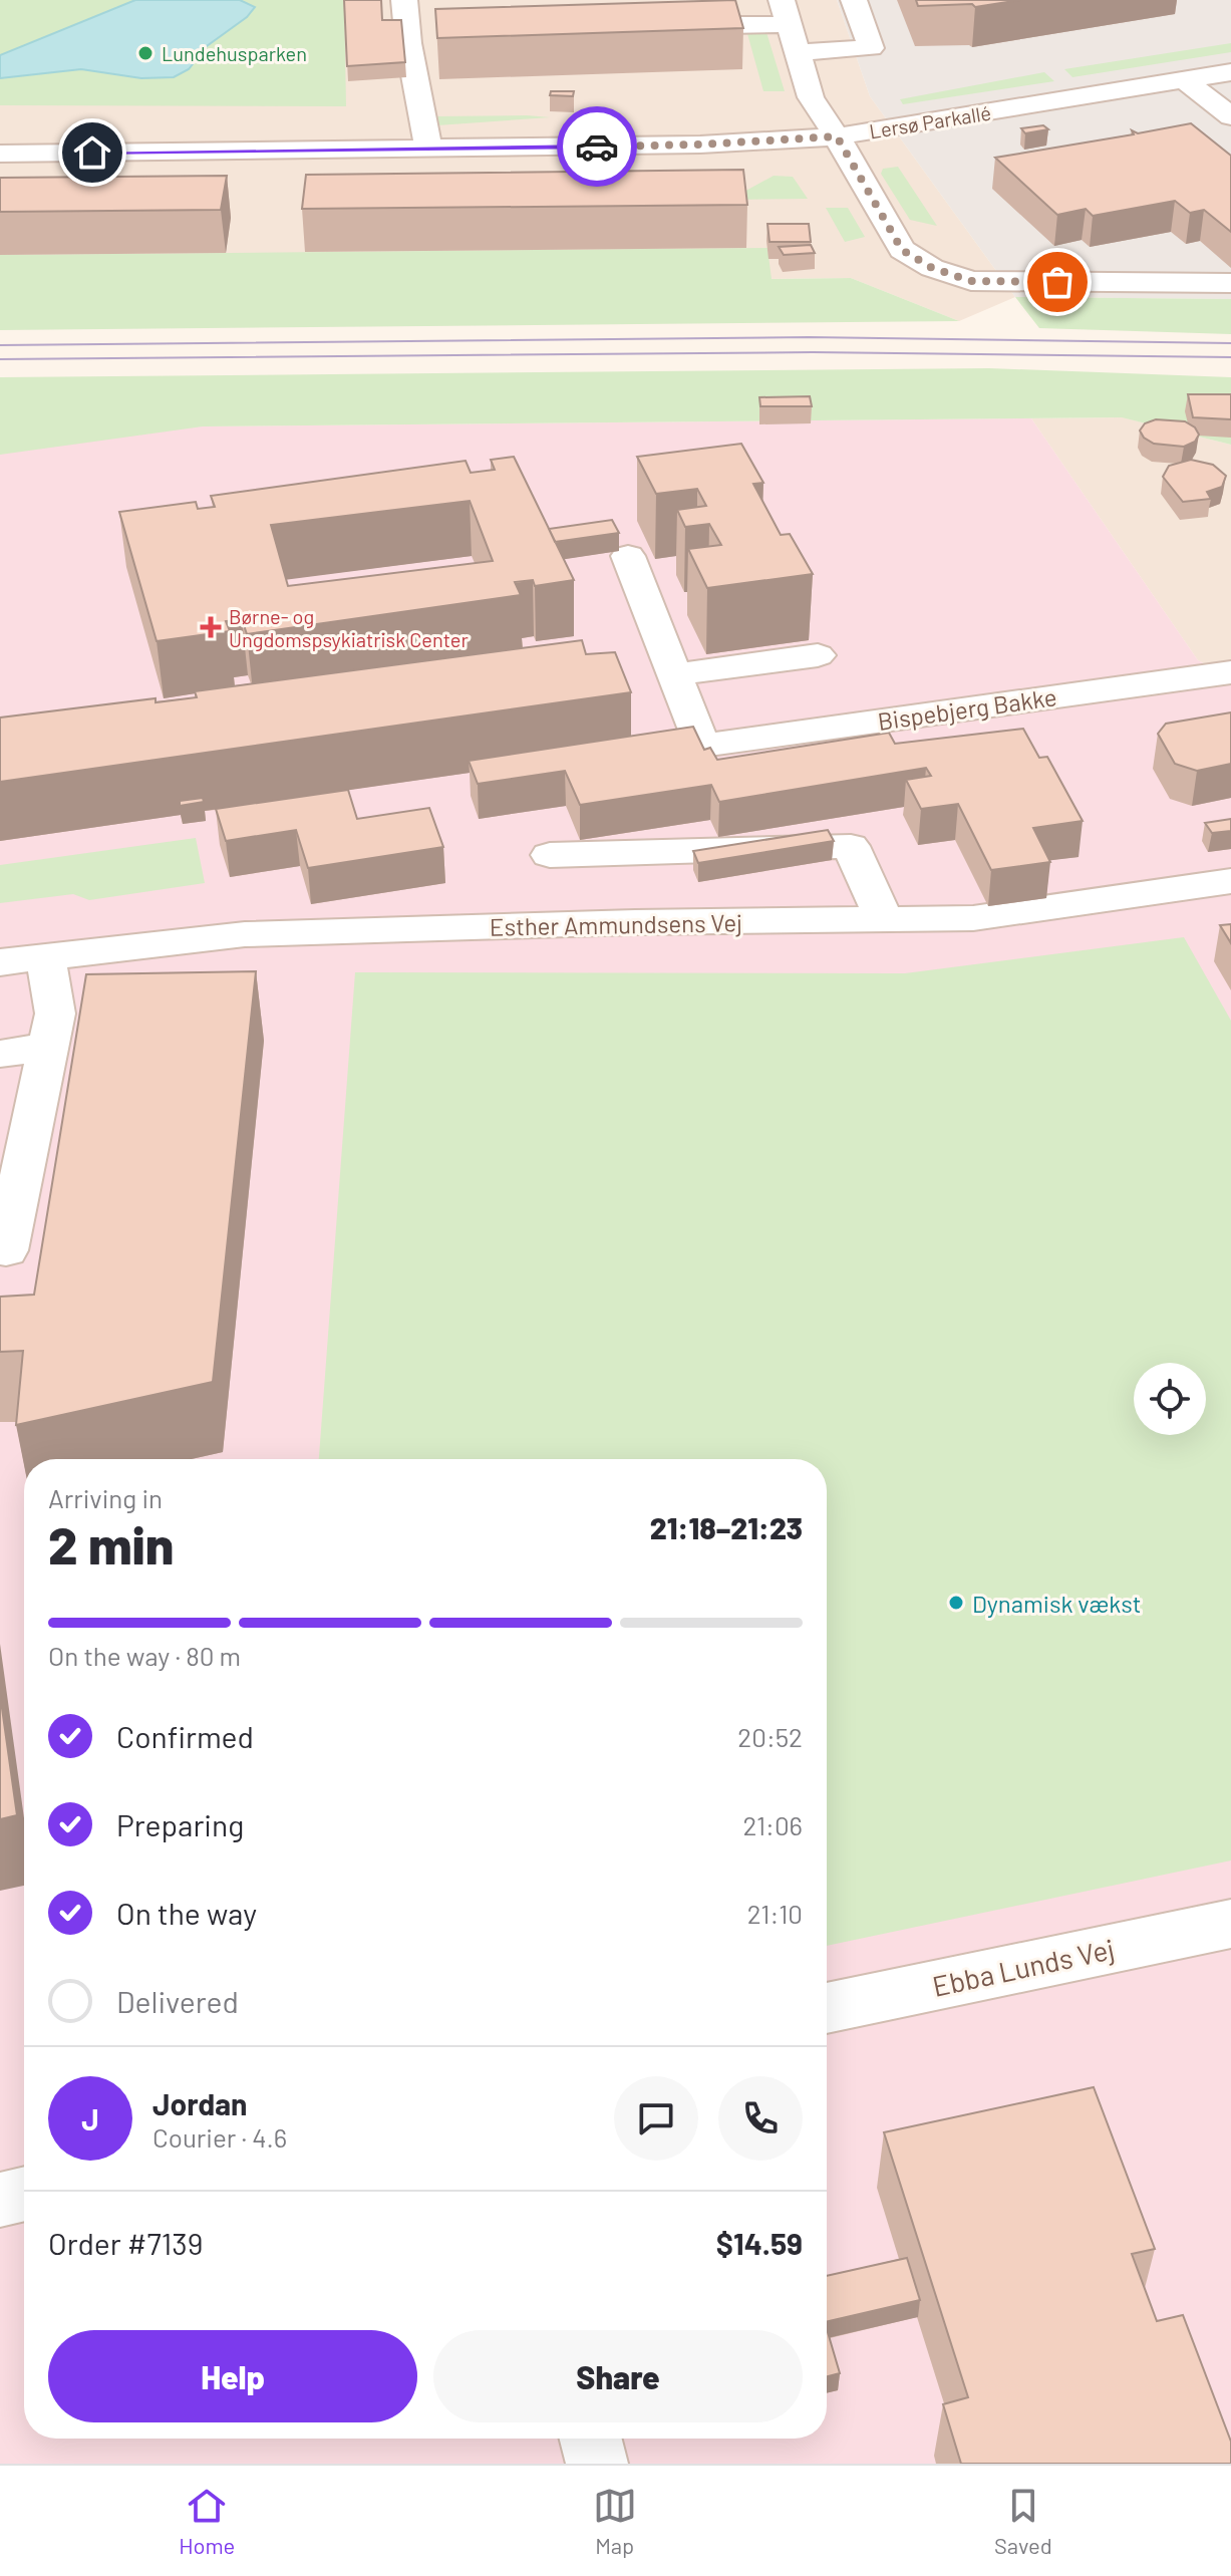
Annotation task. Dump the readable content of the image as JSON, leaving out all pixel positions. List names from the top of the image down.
{
  "streets": {
    "street": [
      "Lersø Parkallé",
      "Bispebjerg Bakke",
      "Esther Ammundsens Vej",
      "Ebba Lunds Vej"
    ]
  },
  "places": {
    "other": ["Lundehusparken", "Dynamisk vækst"],
    "health": ["Børne- og Ungdomspsykiatrisk Center"]
  },
  "page": {
    "heading": ["2 min", "Arriving in", "21:18–21:23"],
    "panel": [
      "Jordan",
      "Courier · 4.6",
      "Order #7139",
      "$14.59"
    ],
    "bar": "On the way · 80 m",
    "list": [
      ["Confirmed", "20:52"],
      ["Preparing", "21:06"],
      ["On the way", "21:10"],
      "Delivered"
    ],
    "round": "J",
    "buttons": ["Help", "Share"],
    "tabs": ["Home", "Map", "Saved"]
  }
}
